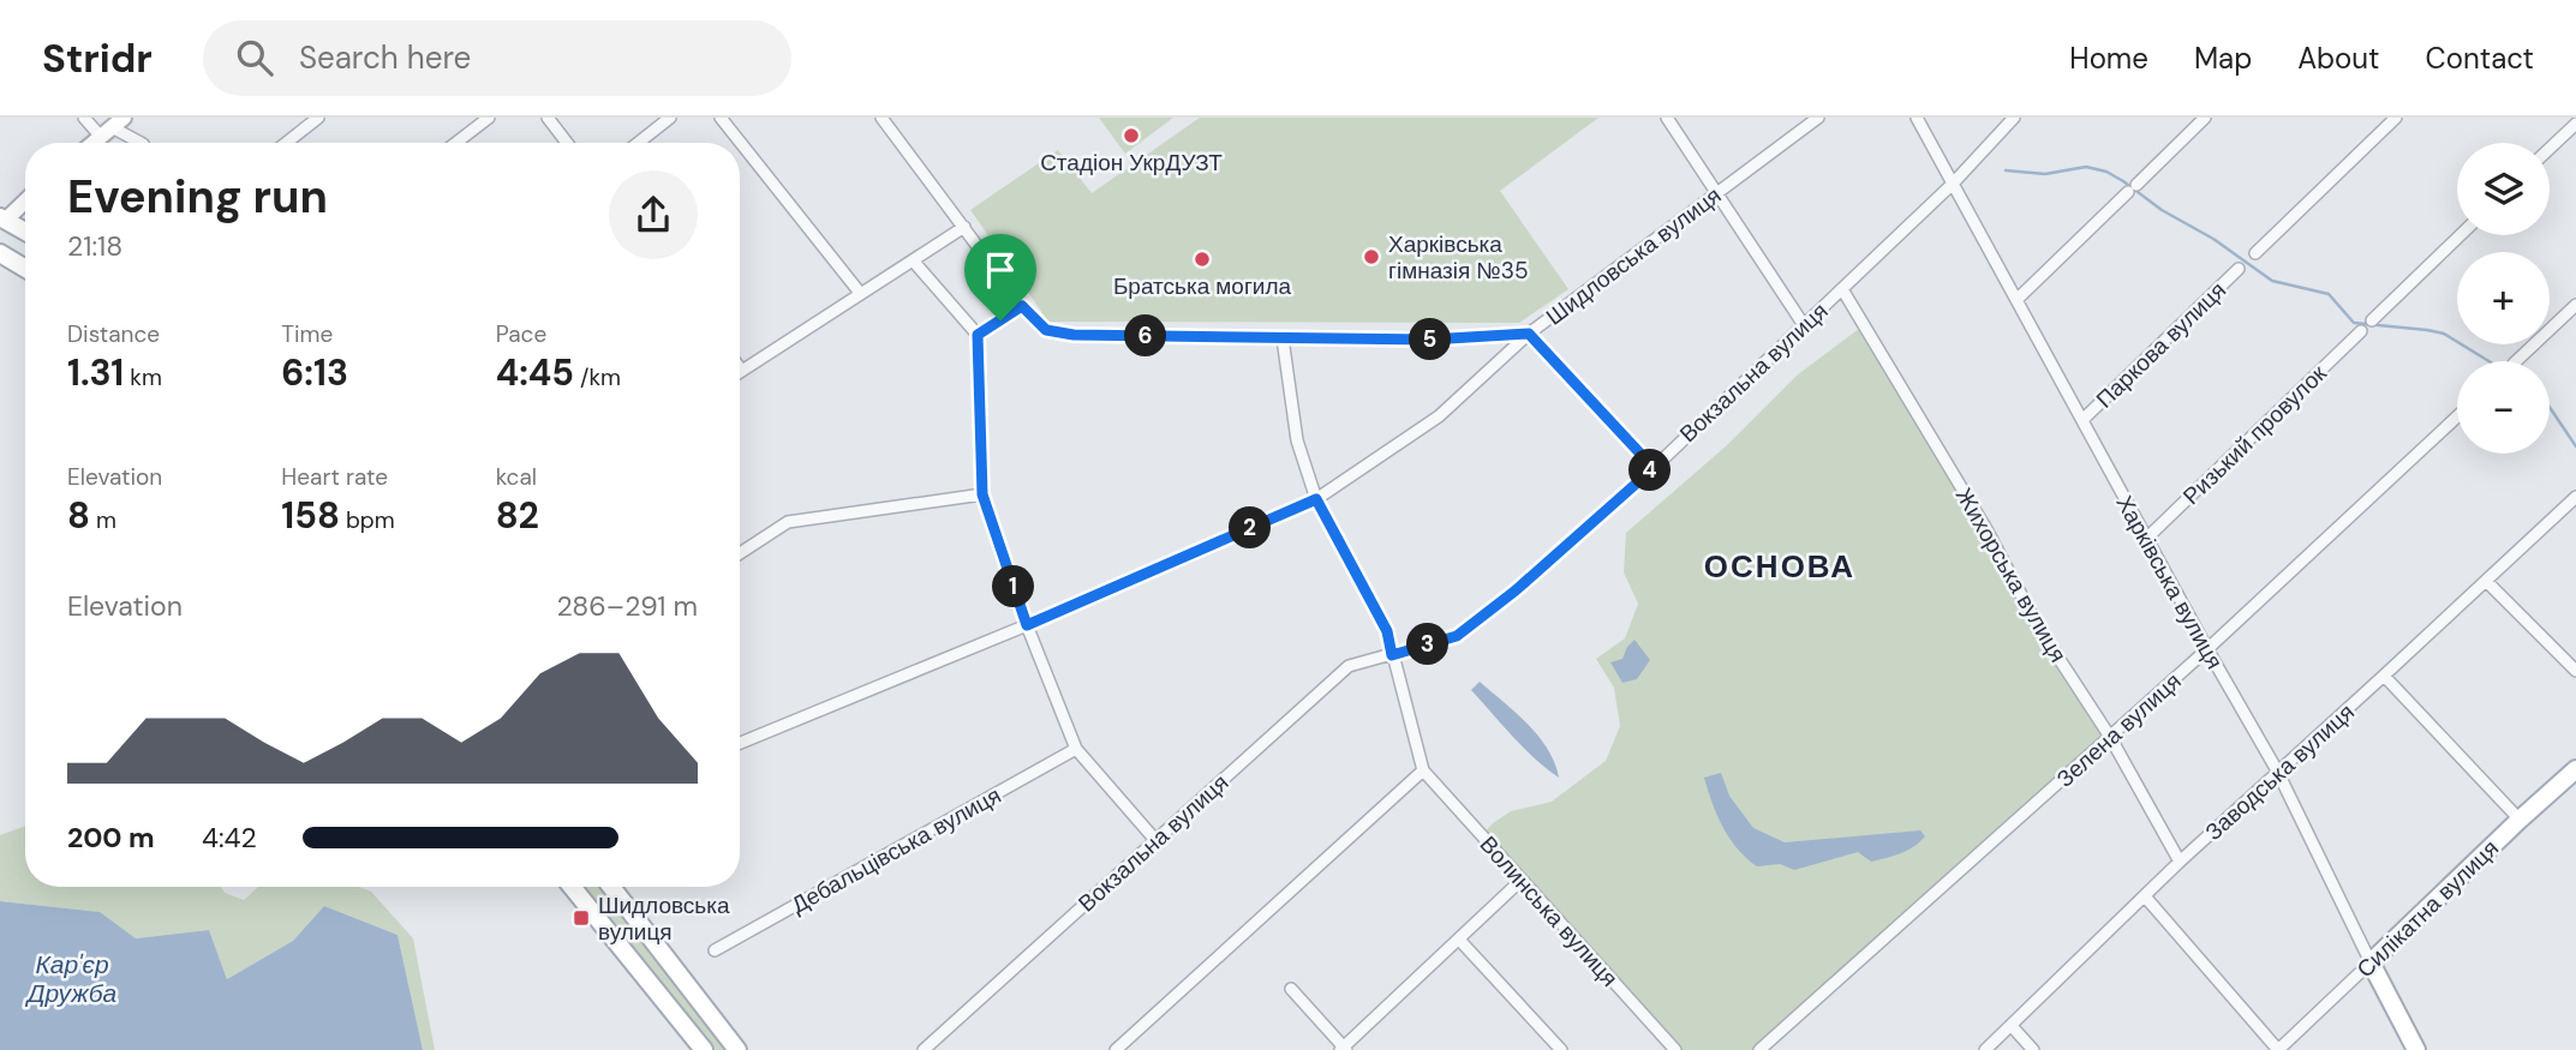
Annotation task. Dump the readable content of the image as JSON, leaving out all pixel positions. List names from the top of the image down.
{
  "streets": {
    "main road": ["Харківська вулиця", "Силікатна вулиця"],
    "street": [
      "Шидловська вулиця",
      "Паркова вулиця",
      "Вокзальна вулиця",
      "Ризький провулок",
      "Жихорська вулиця",
      "Зелена вулиця",
      "Заводська вулиця",
      "Дебальцівська вулиця",
      "Волинська вулиця"
    ]
  },
  "crossings": [
    ["Паркова вулиця", "Харківська вулиця"],
    ["Вокзальна вулиця", "Жихорська вулиця"],
    ["Вокзальна вулиця", "Харківська вулиця"],
    ["Ризький провулок", "Харківська вулиця"],
    ["Жихорська вулиця", "Зелена вулиця"],
    ["Жихорська вулиця", "Заводська вулиця"],
    ["Харківська вулиця", "Зелена вулиця"],
    ["Харківська вулиця", "Заводська вулиця"],
    ["Харківська вулиця", "Силікатна вулиця"]
  ],
  "districts": ["ОСНОВА"],
  "water": ["Кар'єр Дружба"],
  "places": {
    "other": ["Стадіон УкрДУЗТ", "Харківська гімназія №35", "Братська могила"],
    "transit": ["Шидловська вулиця"]
  },
  "page": {
    "header": "Stridr",
    "search": "Search here",
    "nav": [
      "Home",
      "Map",
      "About",
      "Contact"
    ],
    "map_buttons": ["+", "−"],
    "heading": ["Evening run", "21:18"],
    "stats": [
      ["Distance", "1.31 km"],
      ["Time", "6:13"],
      ["Pace", "4:45 /km"],
      ["Elevation", "8 m"],
      ["Heart rate", "158 bpm"],
      ["kcal", "82"]
    ],
    "pins": [
      "6",
      "5",
      "4",
      "2",
      "1",
      "3"
    ],
    "chart": ["Elevation", "286–291 m"],
    "list": [
      {
        "name": "200 m",
        "note": "4:42"
      }
    ]
  }
}
